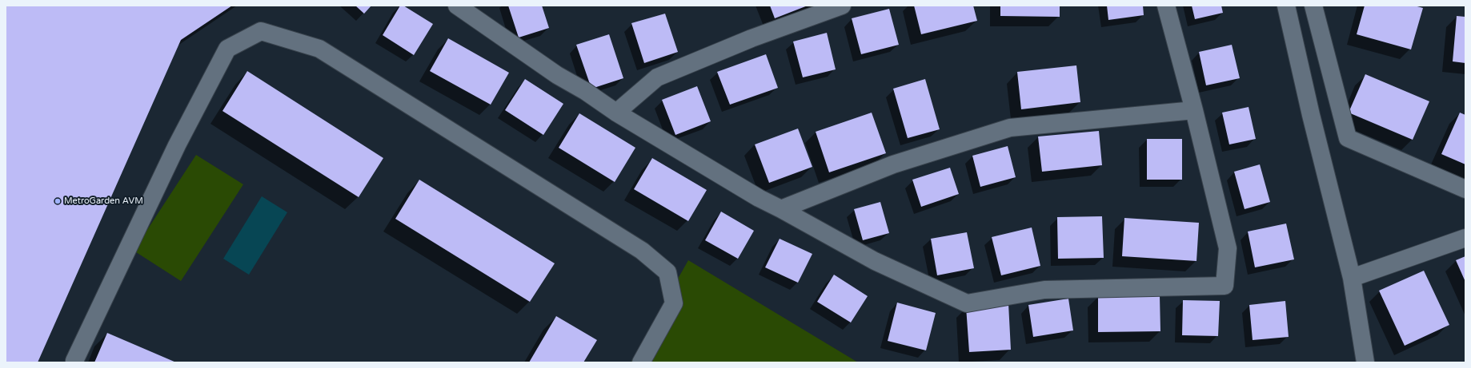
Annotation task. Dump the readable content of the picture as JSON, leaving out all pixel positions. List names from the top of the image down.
{
  "places": ["MetroGarden AVM"]
}
